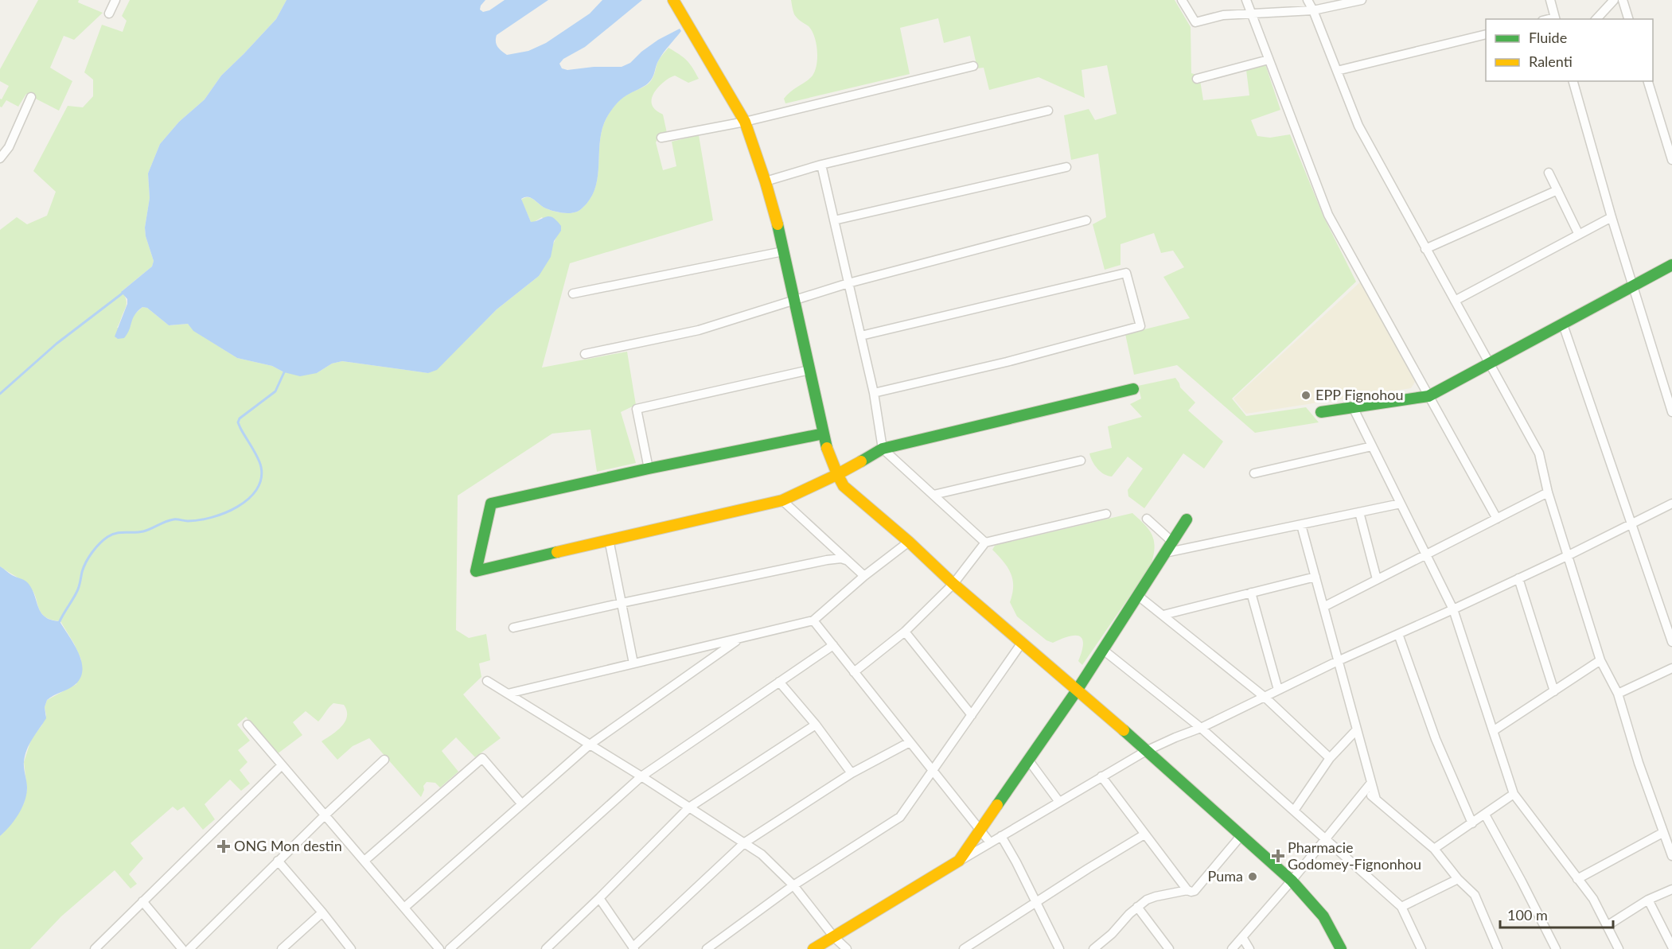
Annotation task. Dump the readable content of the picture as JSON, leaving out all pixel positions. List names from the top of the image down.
{
  "places": {
    "other": ["EPP Fignohou", "Puma"],
    "health": ["ONG Mon destin", "Pharmacie Godomey-Fignonhou"]
  },
  "legend": ["Fluide", "Ralenti"],
  "scale_bar": "100 m"
}
